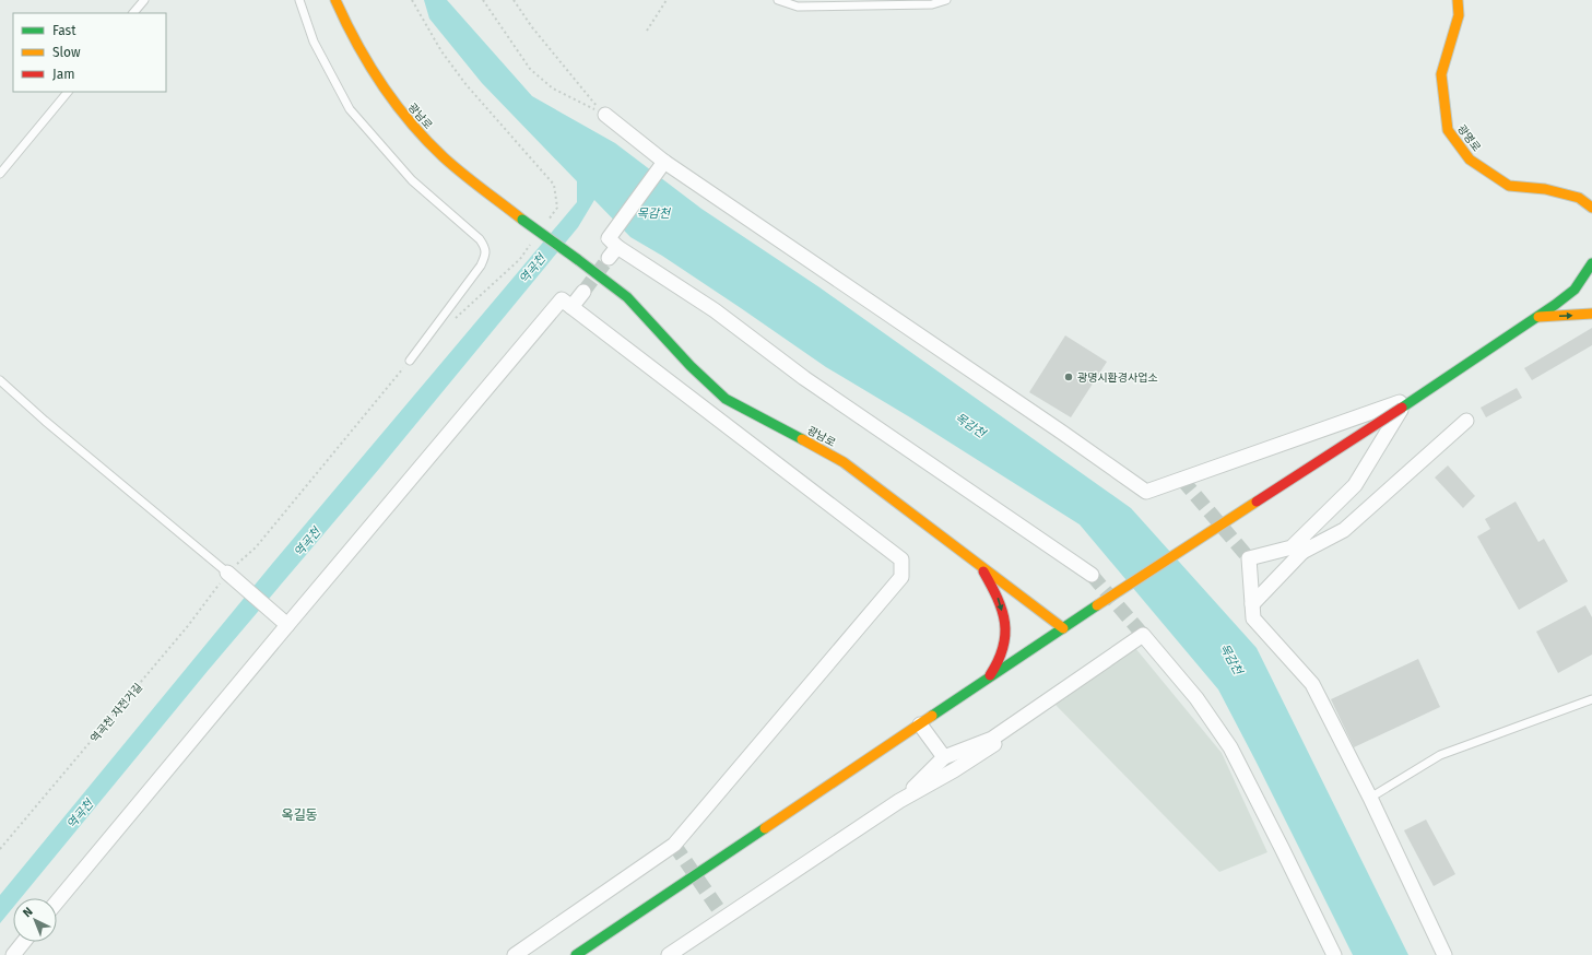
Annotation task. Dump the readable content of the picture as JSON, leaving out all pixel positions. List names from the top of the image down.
{
  "streets": {
    "main road": ["광남로", "광명로"],
    "path": ["역곡천 자전거길"]
  },
  "districts": ["옥길동"],
  "water": ["목감천", "역곡천"],
  "places": ["광명시환경사업소"],
  "legend": ["Fast", "Slow", "Jam"],
  "north": "top left"
}
